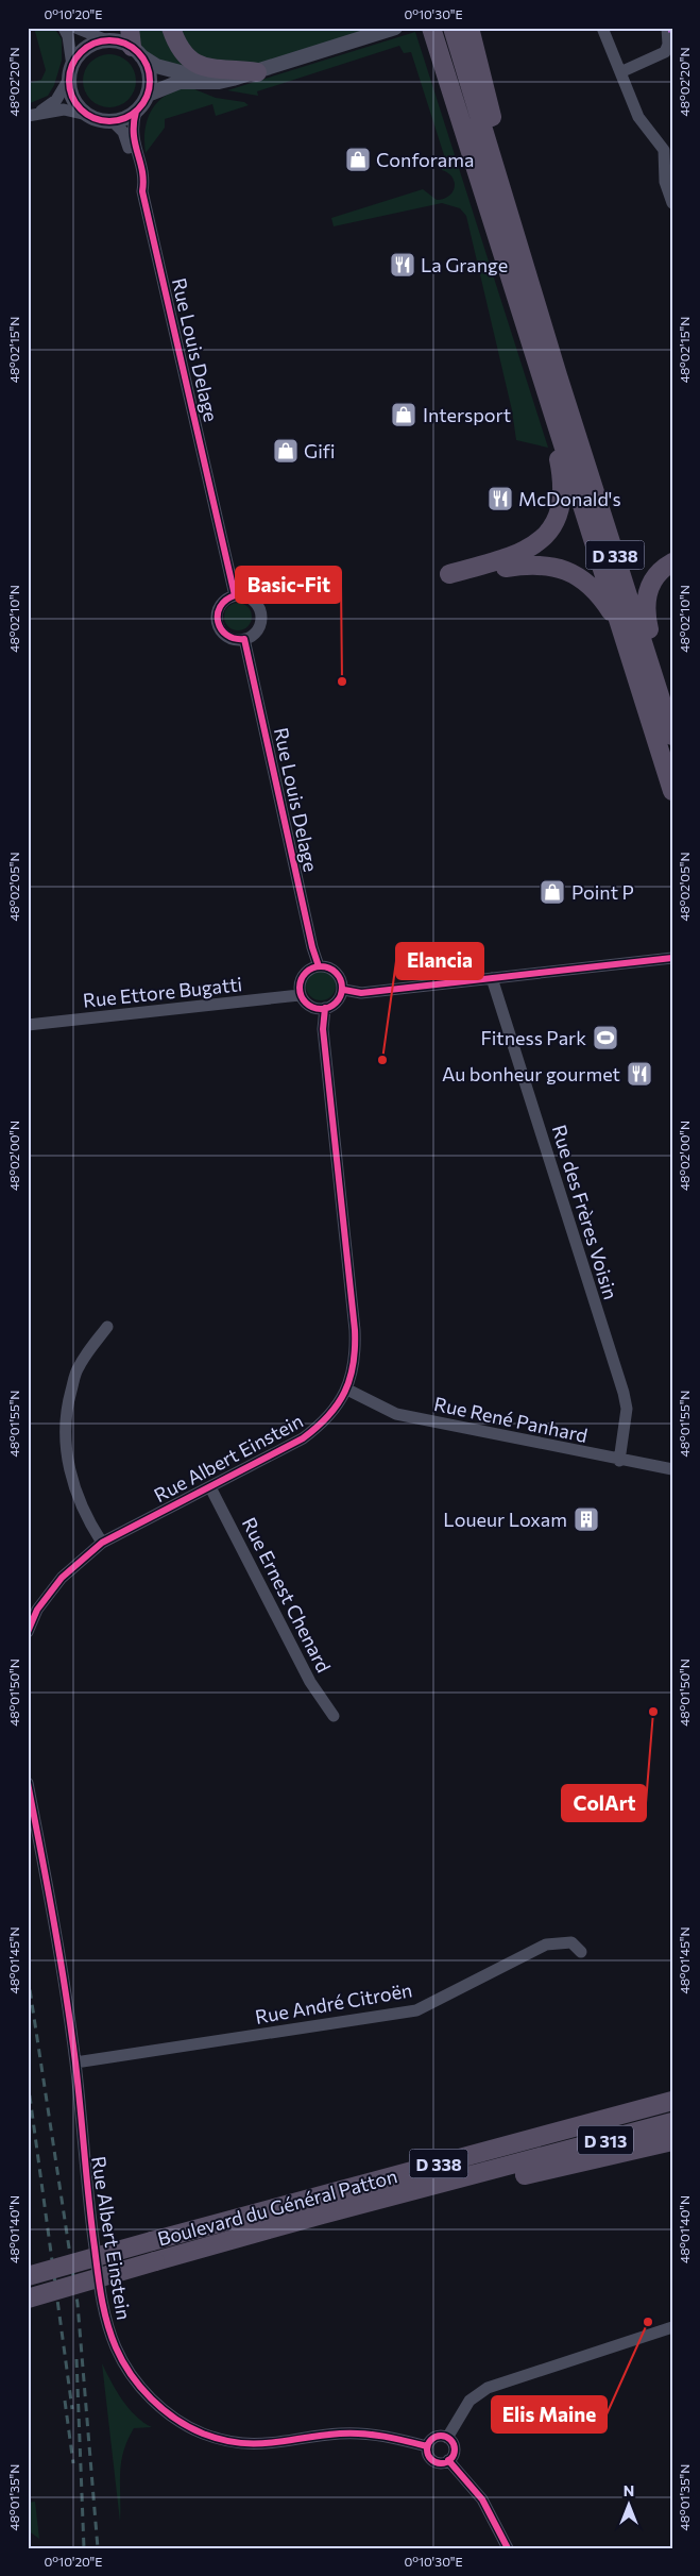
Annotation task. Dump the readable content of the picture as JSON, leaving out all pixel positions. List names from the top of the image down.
{
  "streets": {
    "highway": ["D 338", "D 313", "Boulevard du Général Patton"],
    "street": [
      "Rue Louis Delage",
      "Rue Ettore Bugatti",
      "Rue des Frères Voisin",
      "Rue René Panhard",
      "Rue Albert Einstein",
      "Rue Ernest Chenard",
      "Rue André Citroën"
    ]
  },
  "crossings": [
    ["Rue Louis Delage", "Rue Ettore Bugatti"],
    ["Rue Louis Delage", "Rue Albert Einstein"],
    ["D 338", "D 313"],
    ["D 338", "Boulevard du Général Patton"],
    ["Rue Ettore Bugatti", "Rue Albert Einstein"],
    ["Rue des Frères Voisin", "Rue René Panhard"],
    ["Rue René Panhard", "Rue Albert Einstein"],
    ["Rue Albert Einstein", "Rue Ernest Chenard"],
    ["Rue Albert Einstein", "Rue André Citroën"],
    ["D 313", "Boulevard du Général Patton"]
  ],
  "places": {
    "shop": [
      "Conforama",
      "Intersport",
      "Gifi",
      "Point P"
    ],
    "restaurant": ["La Grange", "McDonald's", "Au bonheur gourmet"],
    "other": [
      "Basic-Fit",
      "Elancia",
      "ColArt",
      "Elis Maine"
    ],
    "sports": ["Fitness Park"],
    "building": ["Loueur Loxam"]
  },
  "north": "top",
  "coordinates": [
    "0°10'20\"E",
    "0°10'30\"E",
    "48°02'20\"N",
    "48°02'15\"N",
    "48°02'10\"N",
    "48°02'05\"N",
    "48°02'00\"N",
    "48°01'55\"N",
    "48°01'50\"N",
    "48°01'45\"N",
    "48°01'40\"N",
    "48°01'35\"N"
  ]
}
